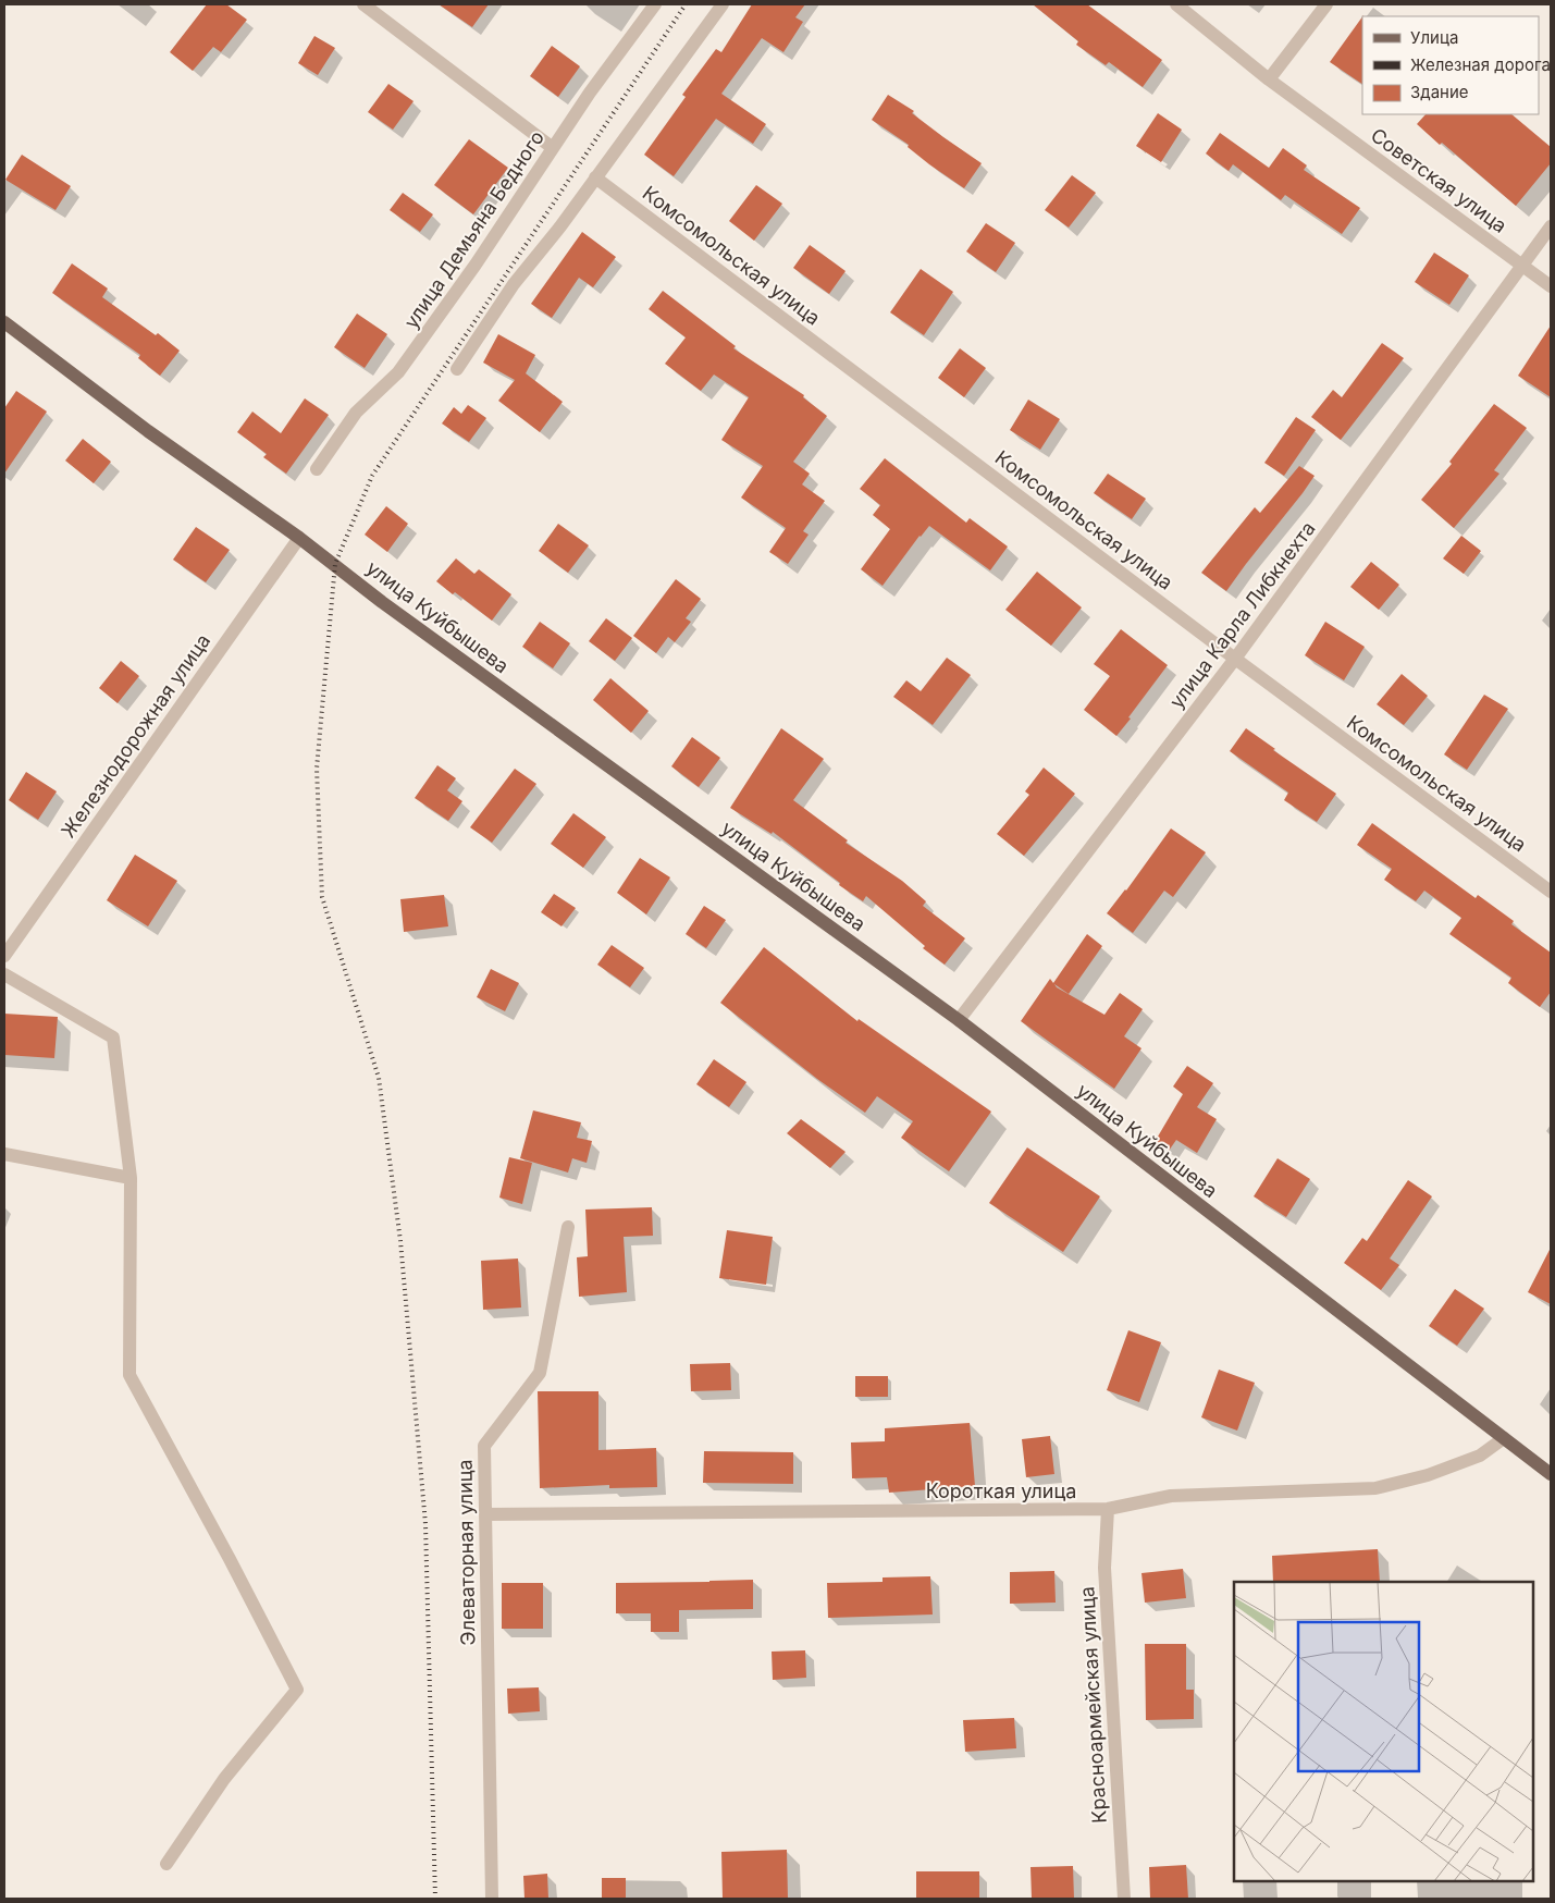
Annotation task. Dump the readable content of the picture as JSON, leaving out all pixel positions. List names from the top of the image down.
{
  "streets": {
    "main road": ["улица Куйбышева"],
    "street": [
      "Советская улица",
      "улица Демьяна Бедного",
      "Комсомольская улица",
      "улица Карла Либкнехта",
      "Железнодорожная улица",
      "Короткая улица",
      "Элеваторная улица",
      "Красноармейская улица"
    ]
  },
  "crossings": [
    ["Советская улица", "улица Карла Либкнехта"],
    ["Комсомольская улица", "улица Карла Либкнехта"],
    ["улица Карла Либкнехта", "улица Куйбышева"],
    ["улица Куйбышева", "Железнодорожная улица"],
    ["улица Куйбышева", "Короткая улица"],
    ["Короткая улица", "Элеваторная улица"],
    ["Короткая улица", "Красноармейская улица"]
  ],
  "legend": ["Улица", "Железная дорога", "Здание"]
}
